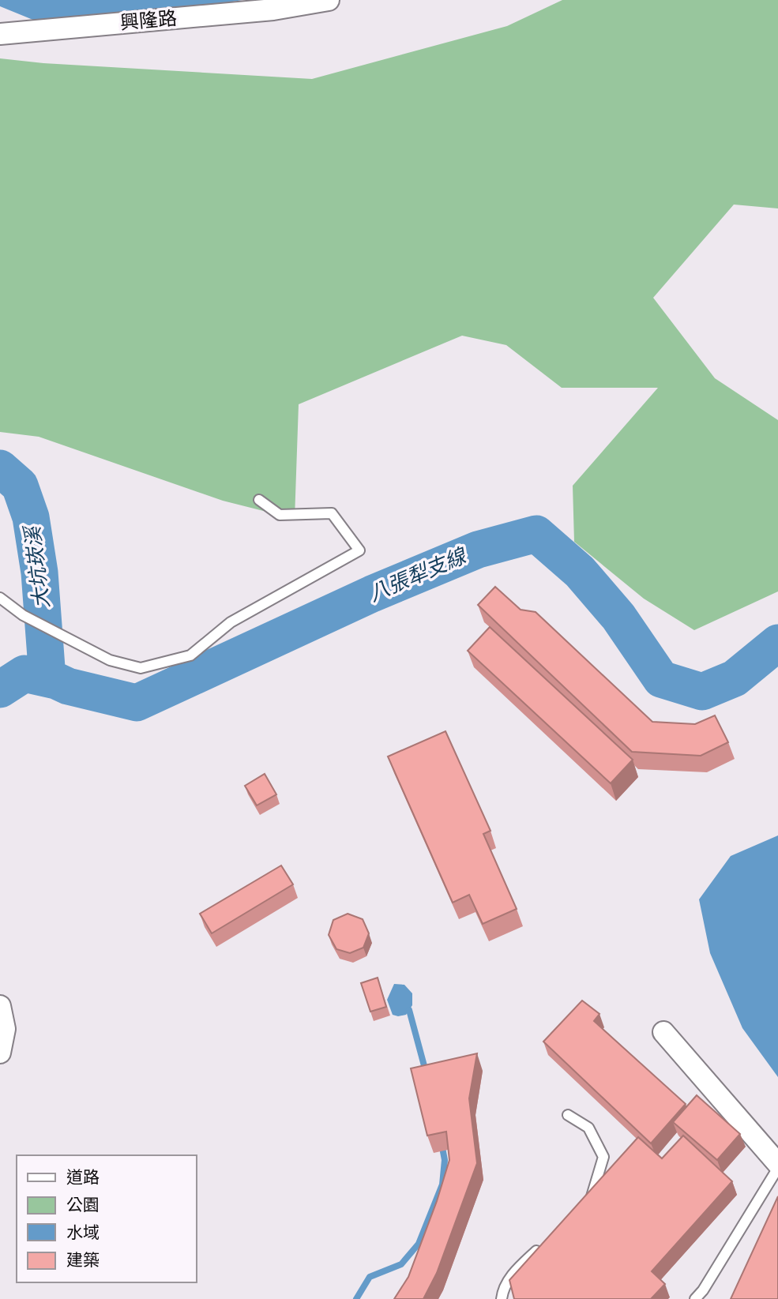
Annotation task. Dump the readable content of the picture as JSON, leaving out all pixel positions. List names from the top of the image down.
{
  "streets": {
    "street": ["興隆路"]
  },
  "water": ["大坑崁溪", "八張犁支線"],
  "legend": [
    "道路",
    "公園",
    "水域",
    "建築"
  ]
}
